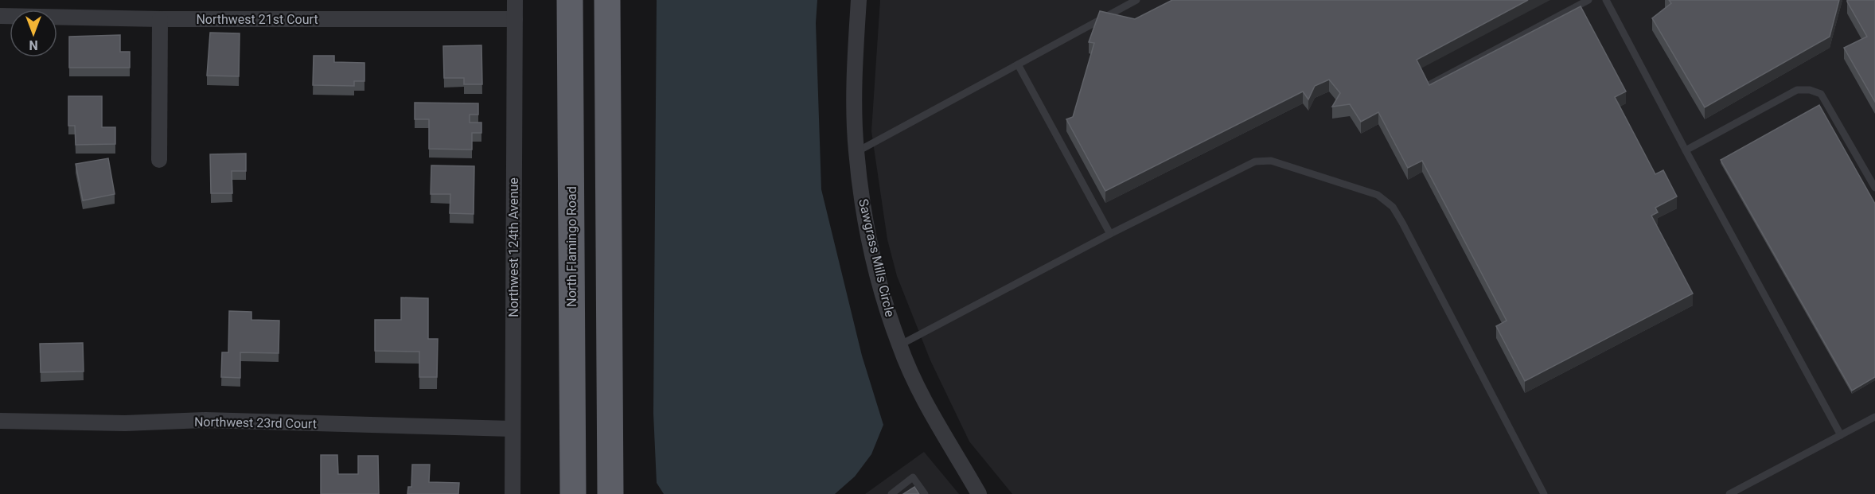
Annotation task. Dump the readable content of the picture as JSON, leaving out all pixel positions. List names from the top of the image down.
{
  "streets": {
    "highway": ["North Flamingo Road"],
    "street": [
      "Northwest 21st Court",
      "Northwest 124th Avenue",
      "Sawgrass Mills Circle",
      "Northwest 23rd Court"
    ]
  },
  "crossings": [
    ["Northwest 21st Court", "Northwest 124th Avenue"],
    ["Northwest 124th Avenue", "Northwest 23rd Court"]
  ],
  "north": "bottom"
}
